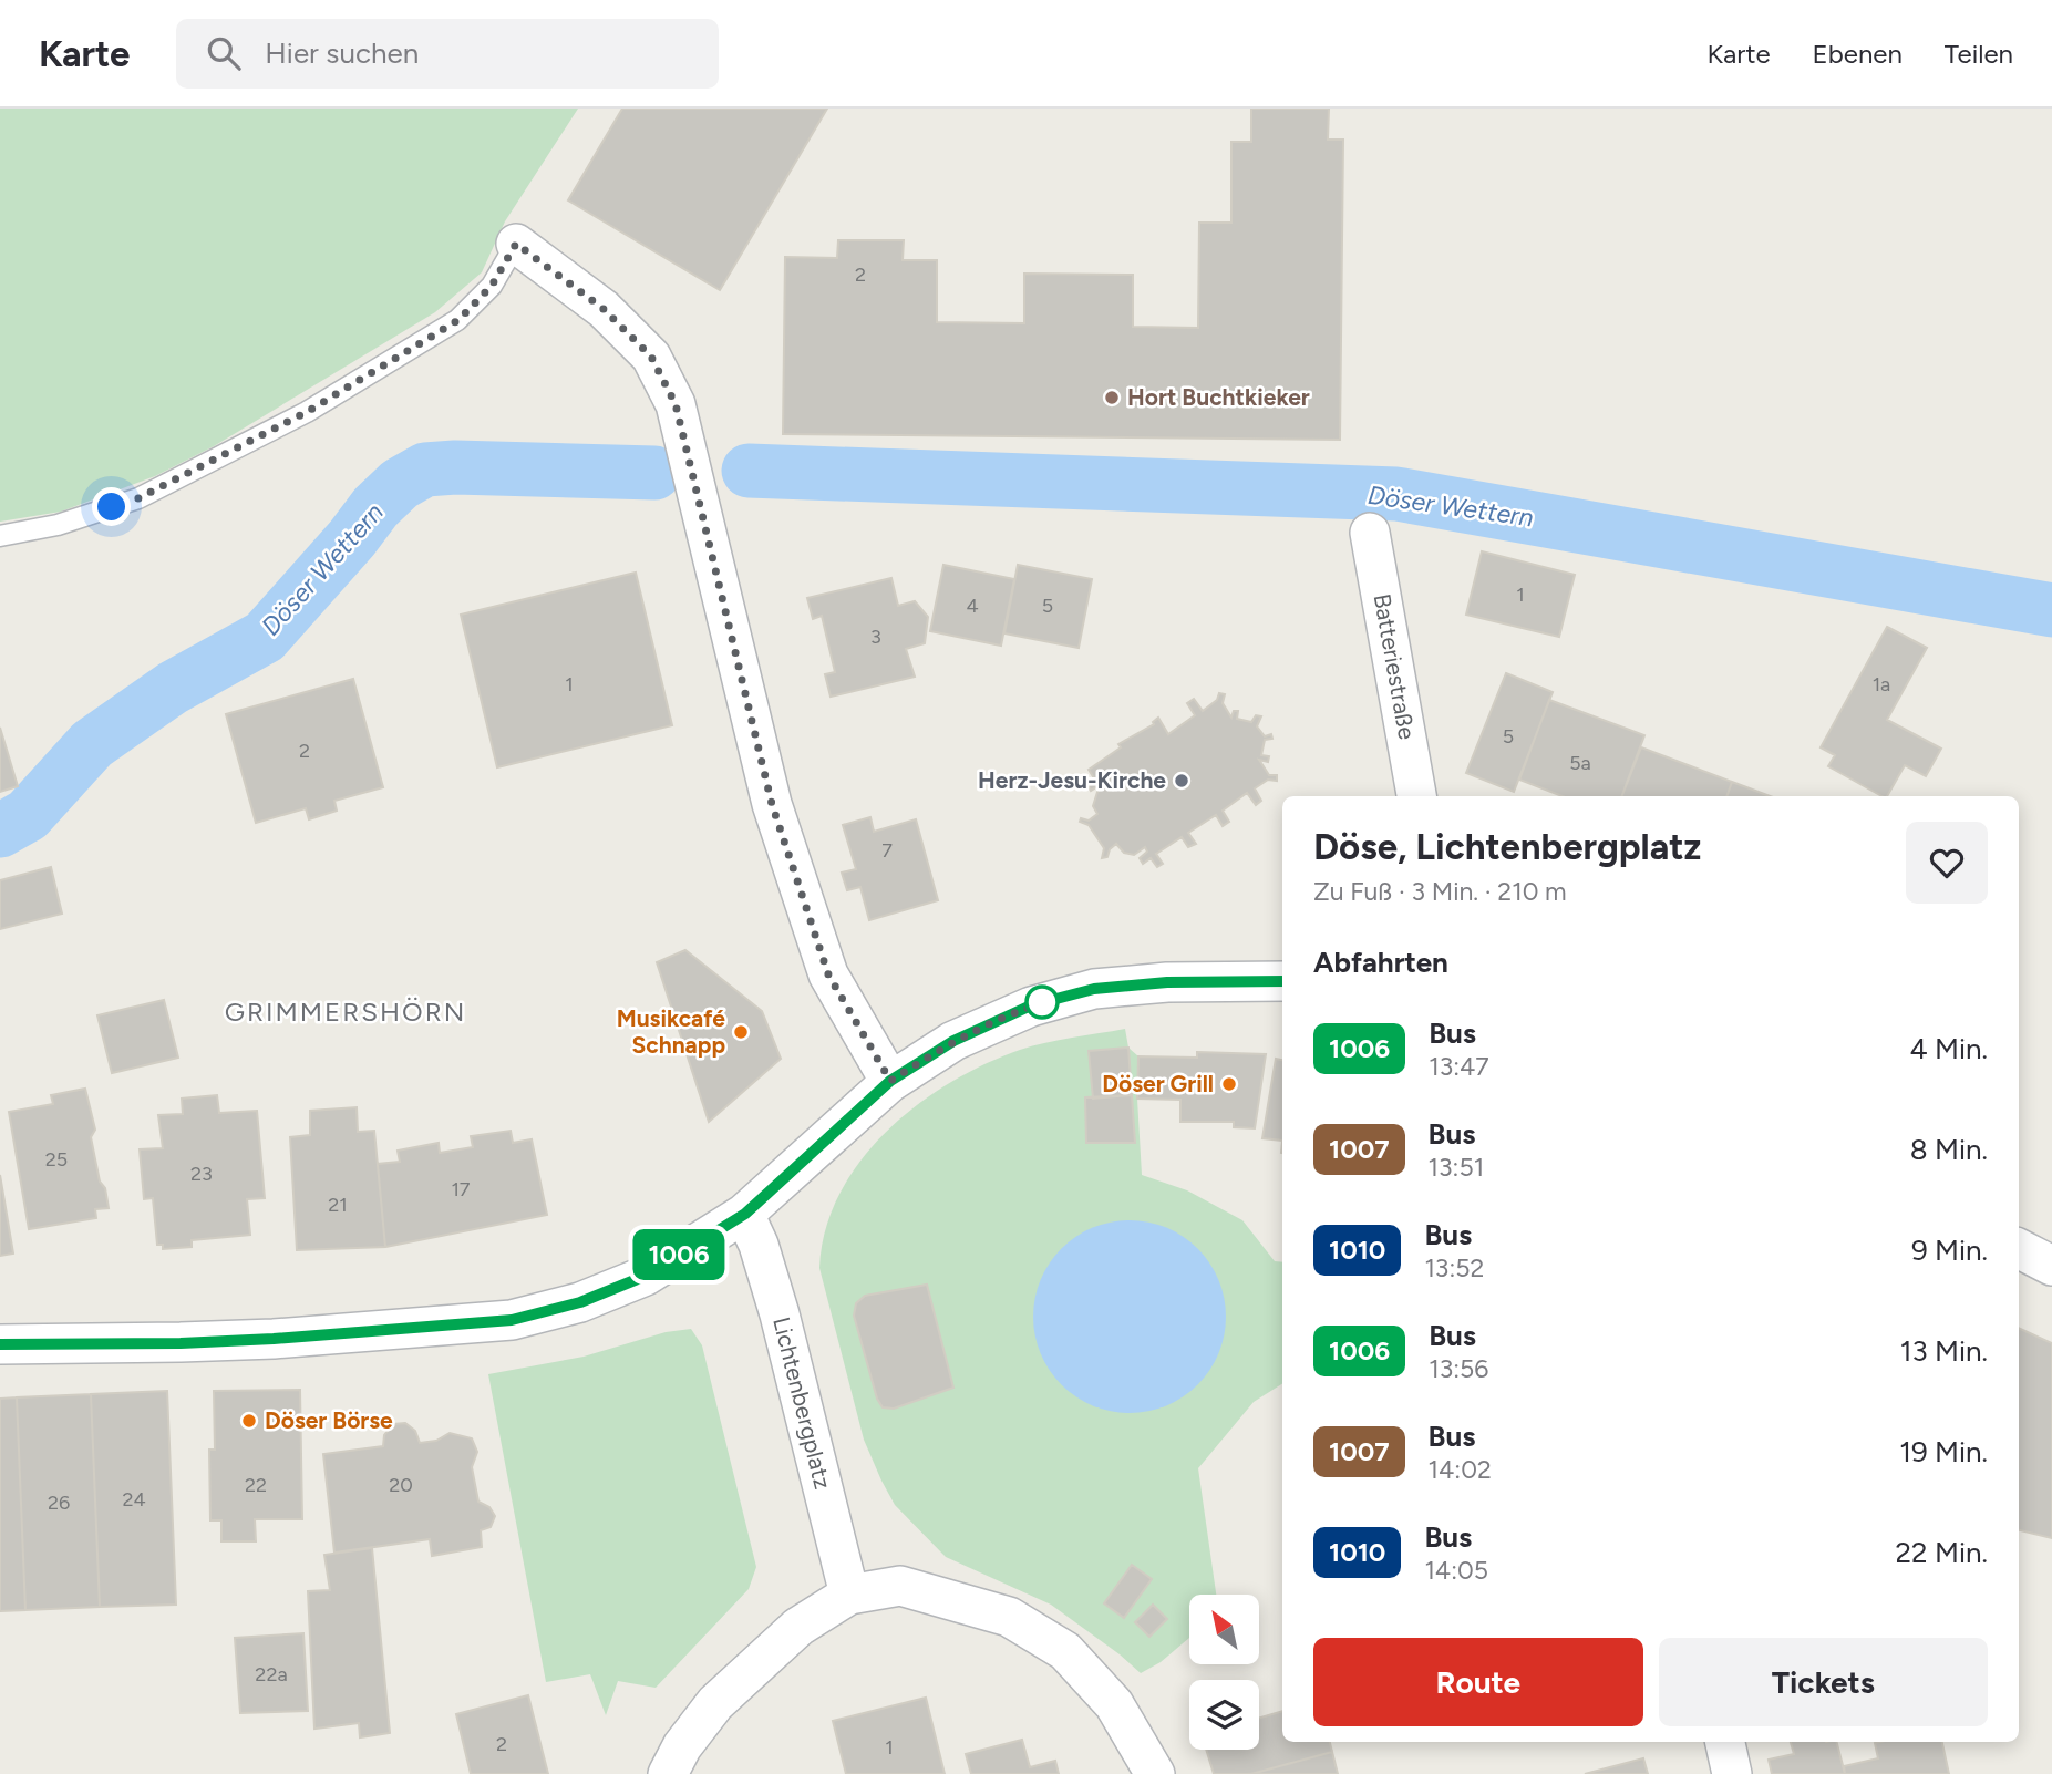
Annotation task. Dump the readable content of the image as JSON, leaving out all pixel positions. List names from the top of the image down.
{
  "streets": {
    "street": ["Batteriestraße", "Lichtenbergplatz"]
  },
  "districts": ["GRIMMERSHÖRN"],
  "water": ["Döser Wettern"],
  "places": [
    "Hort Buchtkieker",
    "Herz-Jesu-Kirche",
    "Musikcafé Schnapp",
    "Döser Grill",
    "Döser Börse"
  ],
  "lines": ["bus line 1006"],
  "house_numbers": [
    "2",
    "1",
    "4",
    "5",
    "3",
    "1",
    "1a",
    "5",
    "2",
    "5a",
    "7",
    "25",
    "23",
    "17",
    "21",
    "22",
    "20",
    "24",
    "26",
    "22a",
    "2",
    "1"
  ],
  "north": "top left",
  "page": {
    "header": "Karte",
    "search": "Hier suchen",
    "nav": ["Karte", "Ebenen", "Teilen"],
    "on_map": "1006",
    "heading": [
      ["Döse, Lichtenbergplatz", "Zu Fuß · 3 Min. · 210 m"],
      "Abfahrten"
    ],
    "list": [
      {
        "mark": "1006",
        "name": "Bus",
        "note": "13:47",
        "value": "4 Min."
      },
      {
        "mark": "1007",
        "name": "Bus",
        "note": "13:51",
        "value": "8 Min."
      },
      {
        "mark": "1010",
        "name": "Bus",
        "note": "13:52",
        "value": "9 Min."
      },
      {
        "mark": "1006",
        "name": "Bus",
        "note": "13:56",
        "value": "13 Min."
      },
      {
        "mark": "1007",
        "name": "Bus",
        "note": "14:02",
        "value": "19 Min."
      },
      {
        "mark": "1010",
        "name": "Bus",
        "note": "14:05",
        "value": "22 Min."
      }
    ],
    "buttons": ["Route", "Tickets"]
  }
}
